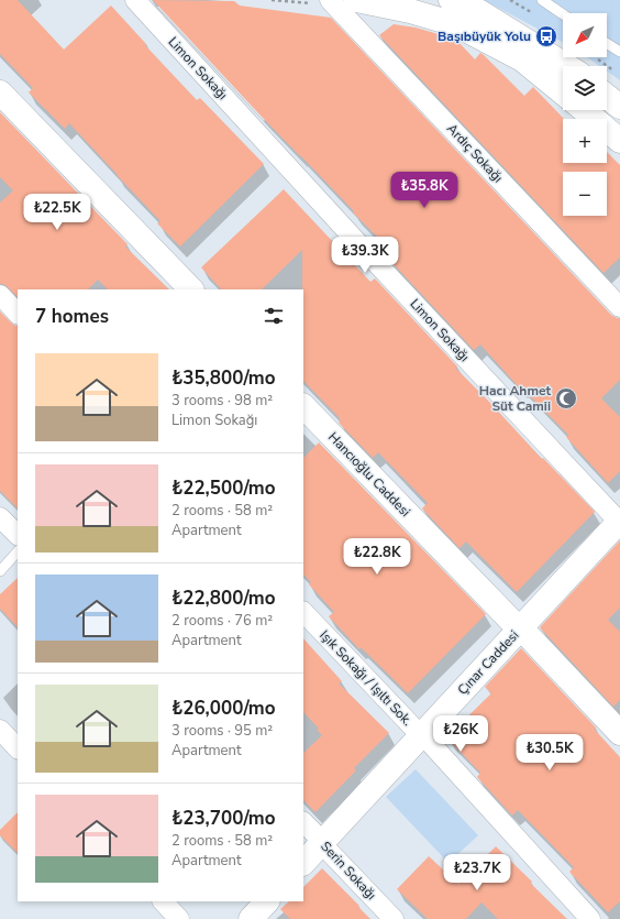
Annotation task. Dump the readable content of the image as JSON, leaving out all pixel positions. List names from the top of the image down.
{
  "streets": {
    "street": [
      "Limon Sokağı",
      "Ardıç Sokağı",
      "Hancıoğlu Caddesi",
      "Çınar Caddesi",
      "Işık Sokağı / Işıltı Sok.",
      "Serin Sokağı"
    ]
  },
  "crossings": [
    ["Limon Sokağı", "Çınar Caddesi"],
    ["Hancıoğlu Caddesi", "Çınar Caddesi"],
    ["Çınar Caddesi", "Işık Sokağı / Işıltı Sok."],
    ["Çınar Caddesi", "Serin Sokağı"]
  ],
  "places": {
    "bus stop": ["Başıbüyük Yolu"],
    "mosque": ["Hacı Ahmet Süt Camii"]
  },
  "north": "bottom left",
  "page": {
    "map_buttons": ["+", "−"],
    "price": [
      "₺35.8K",
      "₺22.5K",
      "₺39.3K",
      "₺22.8K",
      "₺26K",
      "₺30.5K",
      "₺23.7K"
    ],
    "heading": "7 homes",
    "list": [
      {
        "name": "₺35,800/mo",
        "note": "3 rooms · 98 m² · Limon Sokağı"
      },
      {
        "name": "₺22,500/mo",
        "note": "2 rooms · 58 m² · Apartment"
      },
      {
        "name": "₺22,800/mo",
        "note": "2 rooms · 76 m² · Apartment"
      },
      {
        "name": "₺26,000/mo",
        "note": "3 rooms · 95 m² · Apartment"
      },
      {
        "name": "₺23,700/mo",
        "note": "2 rooms · 58 m² · Apartment"
      }
    ]
  }
}
